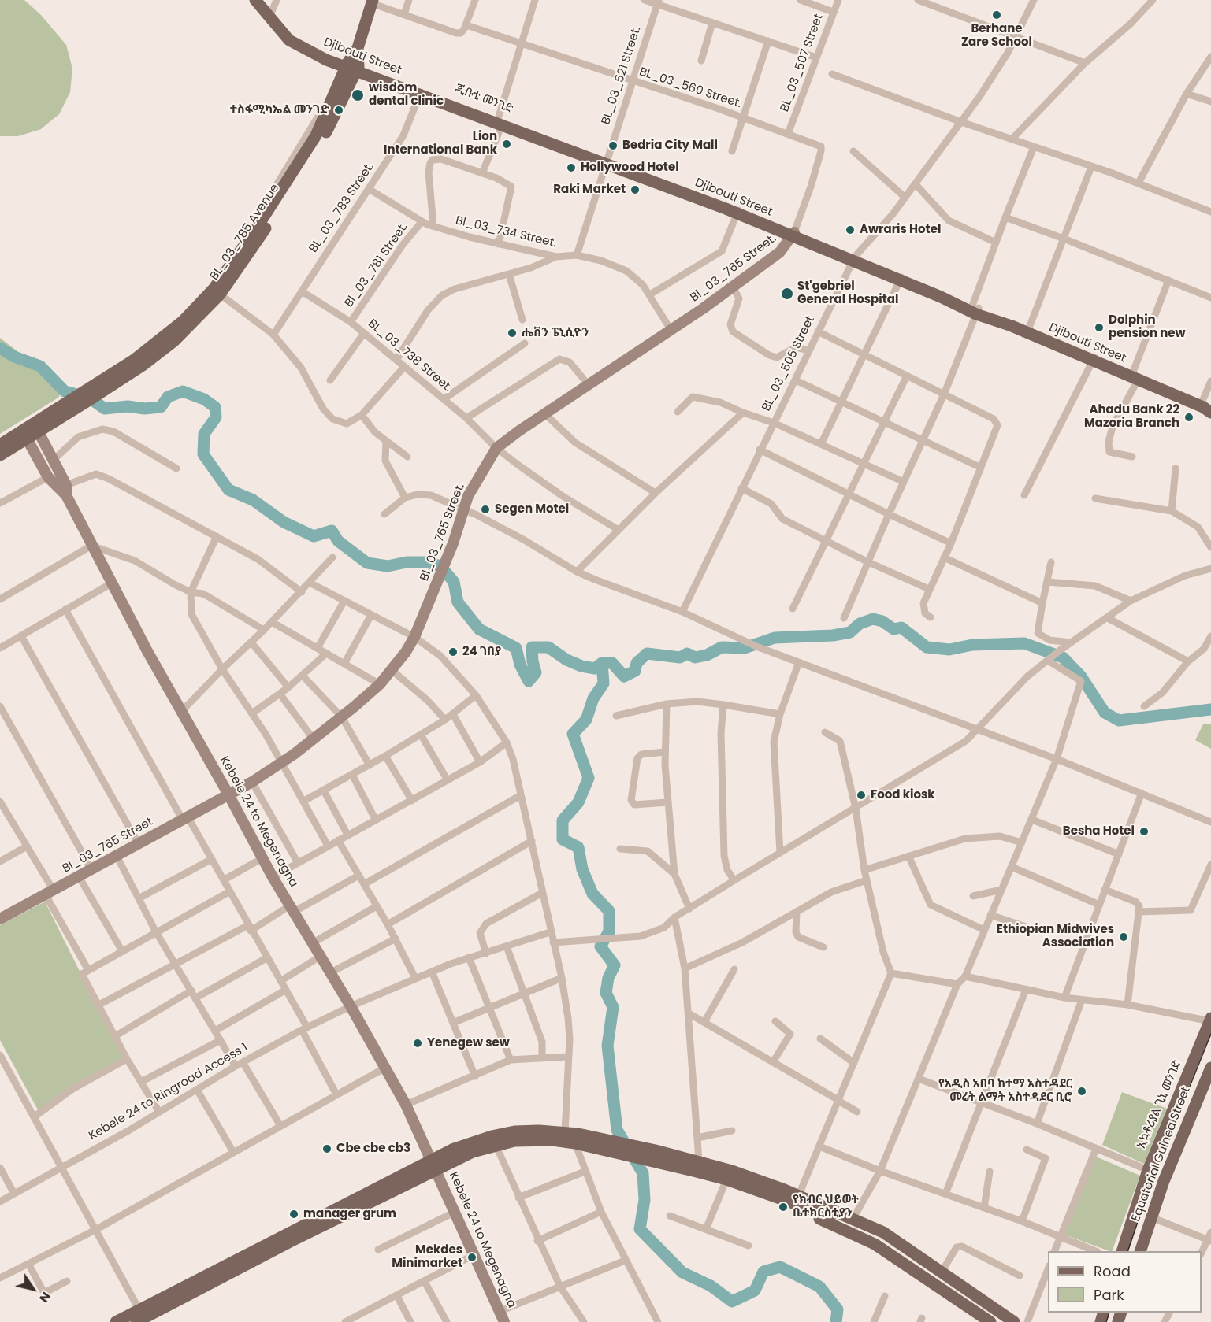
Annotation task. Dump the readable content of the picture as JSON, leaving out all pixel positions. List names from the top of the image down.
{
  "streets": {
    "main road": [
      "Djibouti Street",
      "ጂቡቲ መንገድ",
      "BL_03_785 Avenue",
      "ኢኳቶሪያል ጊኒ መንገድ",
      "Equatorial Guinea Street"
    ],
    "street": [
      "BL_03_507 Street",
      "BL_03_521 Street.",
      "BL_03_560 Street.",
      "BL_03_783 Street.",
      "Bl_03_734 Street.",
      "Bl_03_781 Street.",
      "Bl_03_765 Street.",
      "BL_03_738 Street.",
      "BL_03_505 Street",
      "Kebele 24 to Megenagna",
      "Bl_03_765 Street",
      "Kebele 24 to Ringroad Access 1"
    ]
  },
  "crossings": [
    ["Djibouti Street", "BL_03_521 Street."],
    ["Djibouti Street", "BL_03_560 Street."],
    ["Djibouti Street", "ጂቡቲ መንገድ"],
    ["Djibouti Street", "BL_03_783 Street."],
    ["Djibouti Street", "BL_03_785 Avenue"],
    ["Djibouti Street", "Bl_03_765 Street."],
    ["Djibouti Street", "BL_03_505 Street"],
    ["BL_03_507 Street", "BL_03_560 Street."],
    ["BL_03_521 Street.", "BL_03_560 Street."],
    ["BL_03_521 Street.", "ጂቡቲ መንገድ"],
    ["BL_03_521 Street.", "Bl_03_734 Street."],
    ["BL_03_560 Street.", "Bl_03_765 Street."],
    ["BL_03_783 Street.", "Bl_03_734 Street."],
    ["BL_03_783 Street.", "BL_03_738 Street."],
    ["Bl_03_734 Street.", "Bl_03_781 Street."],
    ["Bl_03_734 Street.", "Bl_03_765 Street."],
    ["Bl_03_781 Street.", "BL_03_738 Street."],
    ["Bl_03_765 Street.", "BL_03_738 Street."],
    ["Bl_03_765 Street.", "Kebele 24 to Megenagna"],
    ["Bl_03_765 Street.", "Bl_03_765 Street"],
    ["Kebele 24 to Megenagna", "Bl_03_765 Street"],
    ["Kebele 24 to Megenagna", "Kebele 24 to Ringroad Access 1"],
    ["ኢኳቶሪያል ጊኒ መንገድ", "Equatorial Guinea Street"]
  ],
  "places": [
    "Berhane Zare School",
    "wisdom dental clinic",
    "ተስፋሚካኤል መንገድ",
    "Lion International Bank",
    "Bedria City Mall",
    "Hollywood Hotel",
    "Raki Market",
    "Awraris Hotel",
    "St'gebriel General Hospital",
    "Dolphin pension new",
    "ሔቨን ፔኒሲዮን",
    "Ahadu Bank 22 Mazoria Branch",
    "Segen Motel",
    "24 ገበያ",
    "Food kiosk",
    "Besha Hotel",
    "Ethiopian Midwives Association",
    "Yenegew sew",
    "የአዲስ አበባ ከተማ አስተዳደር መሬት ልማት አስተዳደር ቢሮ",
    "Cbe cbe cb3",
    "የክብር ህይወት ቤተክርስቲያን",
    "manager grum",
    "Mekdes Minimarket"
  ],
  "legend": ["Road", "Park"],
  "north": "bottom right"
}
